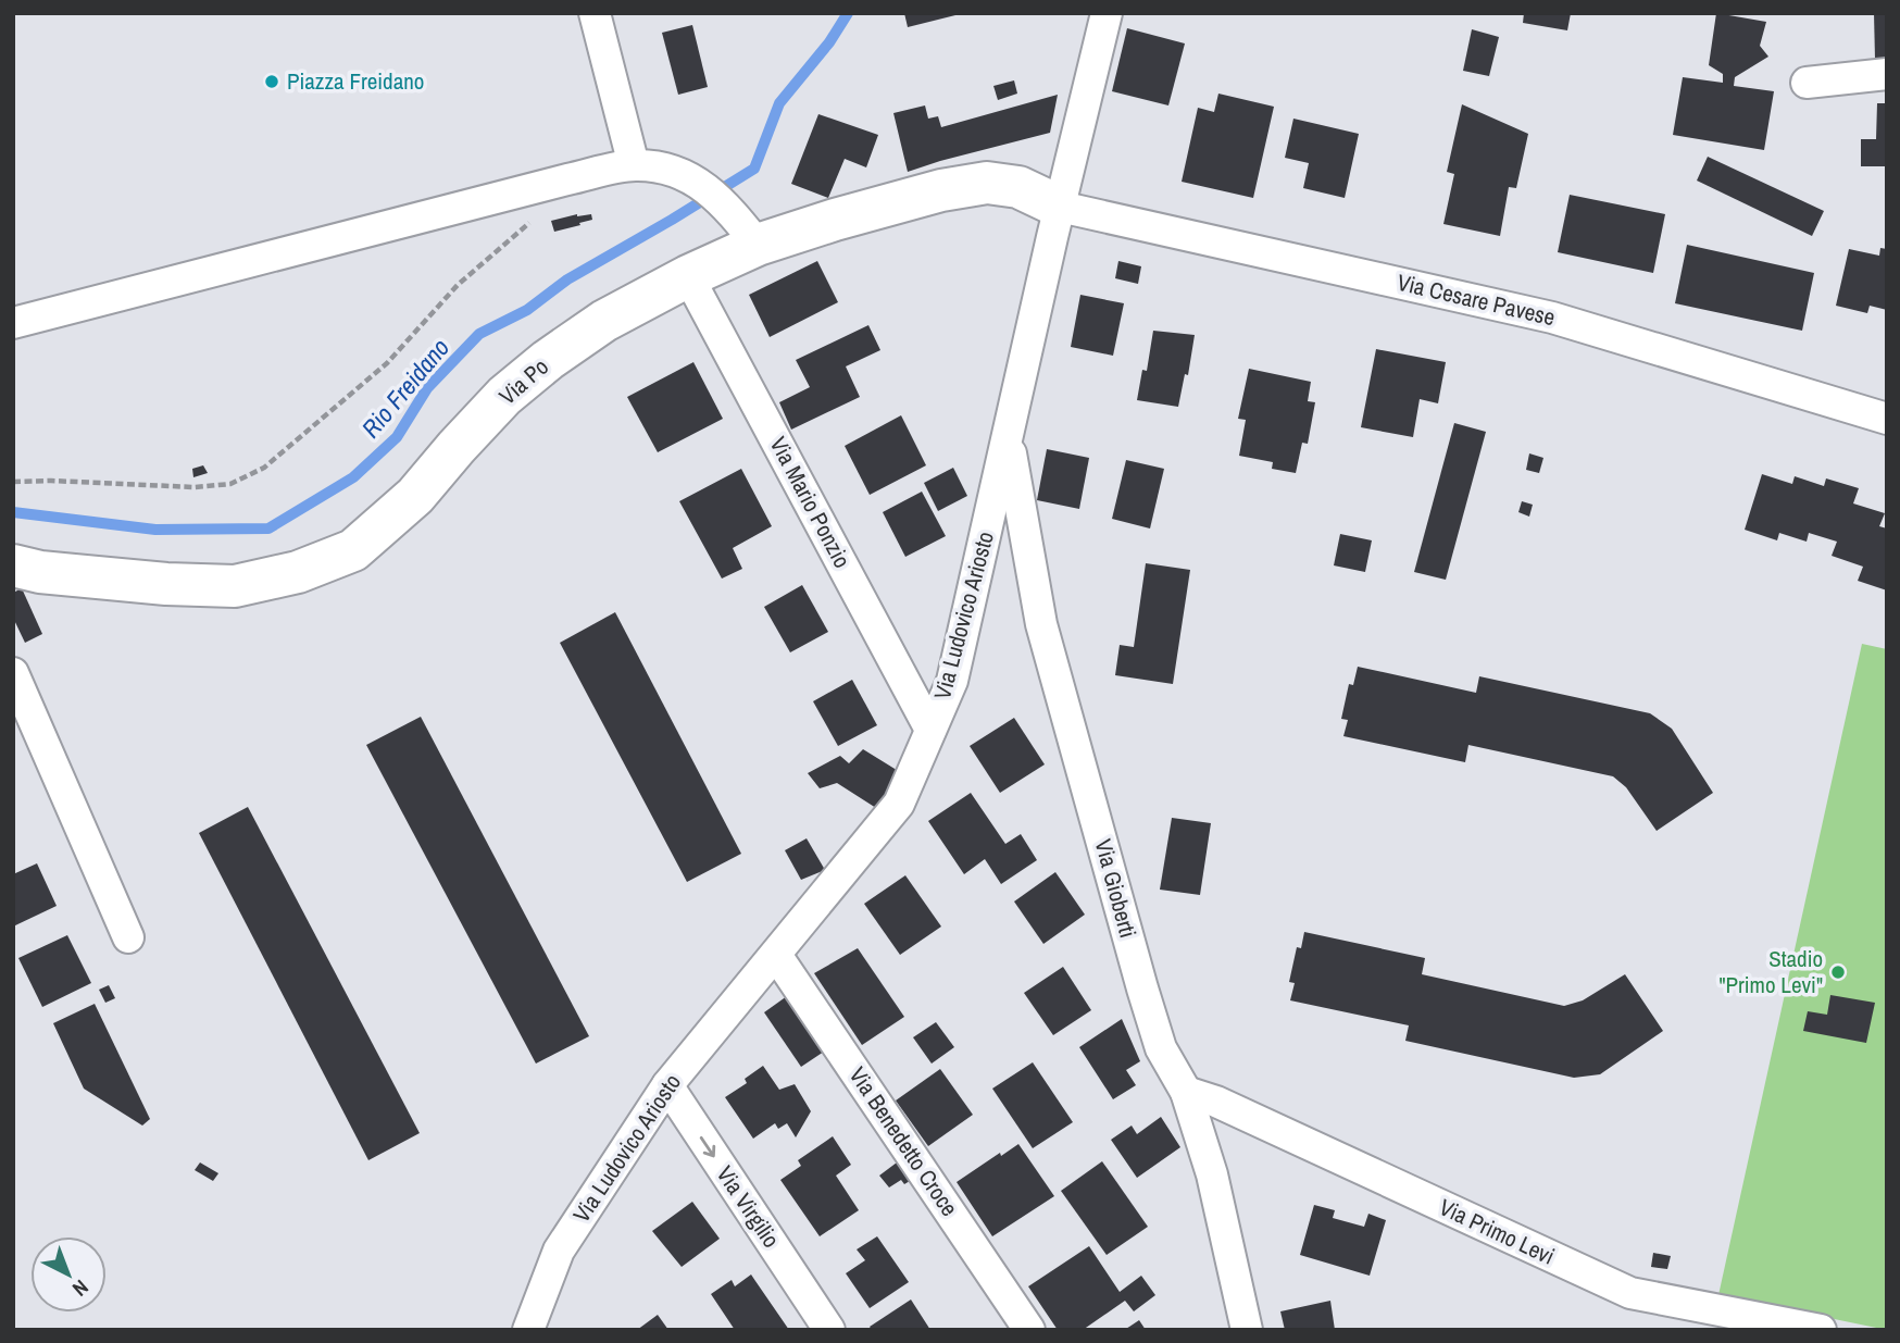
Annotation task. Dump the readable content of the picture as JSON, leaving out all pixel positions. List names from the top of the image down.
{
  "streets": {
    "street": [
      "Via Cesare Pavese",
      "Via Po",
      "Via Mario Ponzio",
      "Via Ludovico Ariosto",
      "Via Gioberti",
      "Via Benedetto Croce",
      "Via Virgilio",
      "Via Primo Levi"
    ]
  },
  "crossings": [
    ["Via Cesare Pavese", "Via Po"],
    ["Via Cesare Pavese", "Via Ludovico Ariosto"],
    ["Via Po", "Via Mario Ponzio"],
    ["Via Po", "Via Ludovico Ariosto"],
    ["Via Mario Ponzio", "Via Ludovico Ariosto"],
    ["Via Ludovico Ariosto", "Via Gioberti"],
    ["Via Ludovico Ariosto", "Via Benedetto Croce"],
    ["Via Ludovico Ariosto", "Via Virgilio"],
    ["Via Gioberti", "Via Primo Levi"]
  ],
  "one_way": ["Via Virgilio"],
  "water": ["Rio Freidano"],
  "places": ["Piazza Freidano", "Stadio \"Primo Levi\""],
  "north": "bottom right"
}
